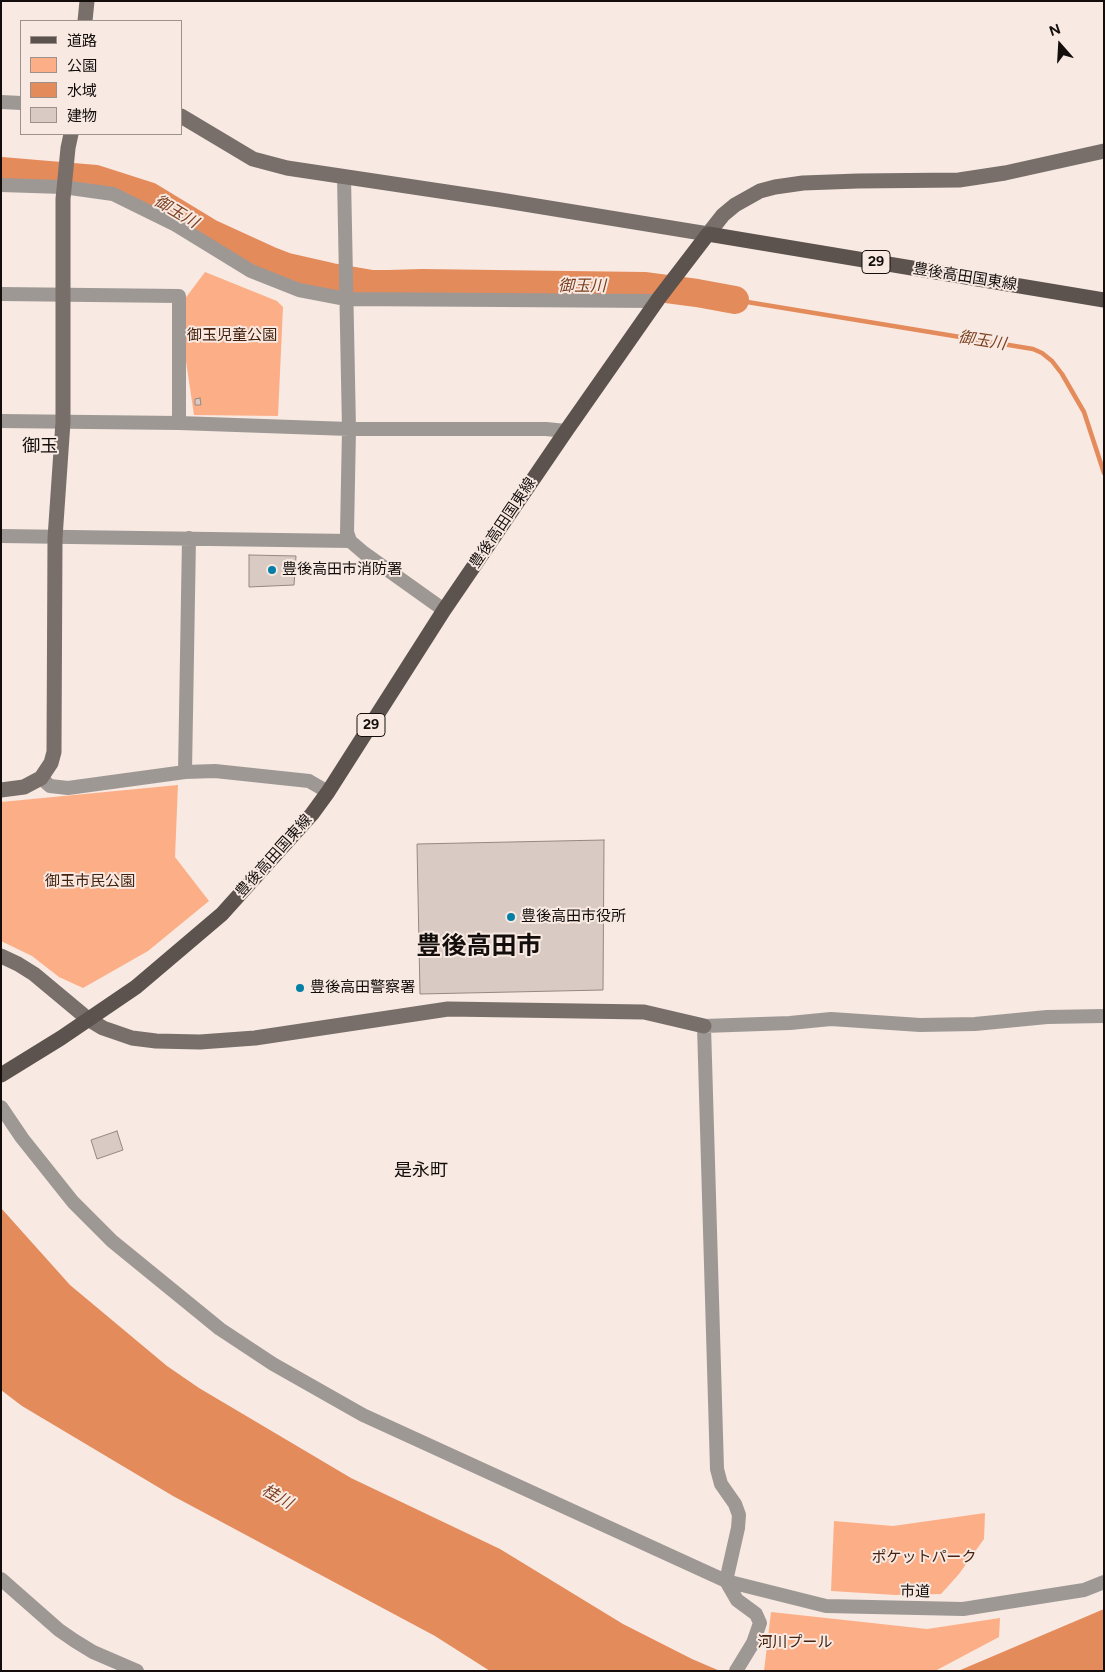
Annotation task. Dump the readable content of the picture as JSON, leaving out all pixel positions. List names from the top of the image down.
{
  "streets": {
    "main road": ["29", "豊後高田国東線"],
    "street": ["市道"]
  },
  "districts": ["御玉", "豊後高田市", "是永町"],
  "water": ["御玉川", "桂川"],
  "parks": [
    "御玉児童公園",
    "御玉市民公園",
    "ポケットパーク",
    "河川プール"
  ],
  "places": ["豊後高田市消防署", "豊後高田市役所", "豊後高田警察署"],
  "legend": [
    "道路",
    "公園",
    "水域",
    "建物"
  ],
  "north": "top"
}
